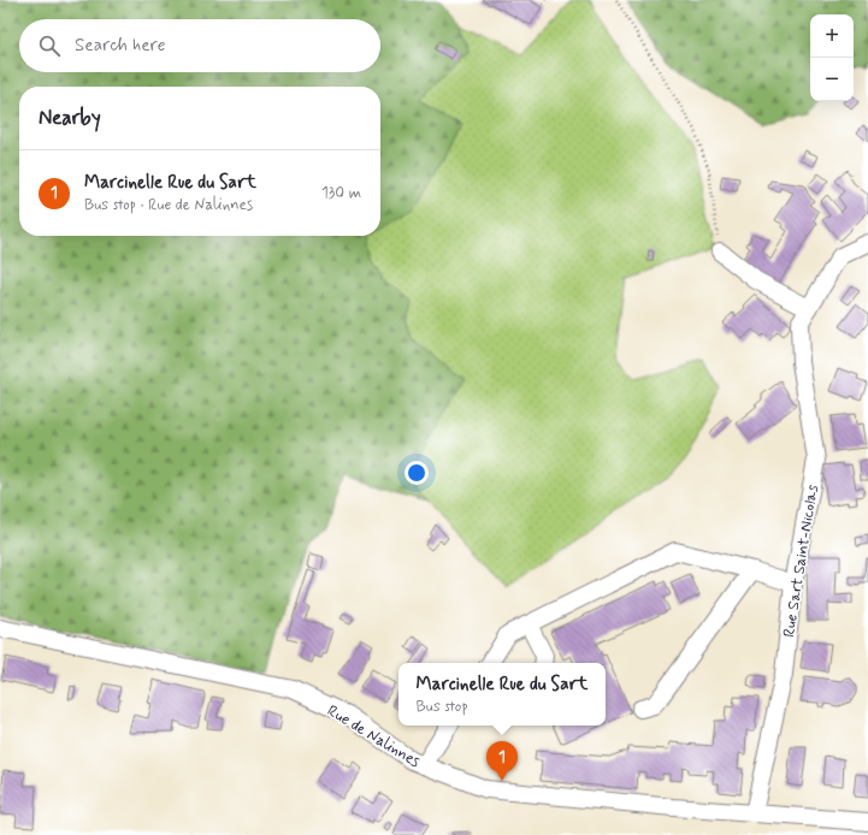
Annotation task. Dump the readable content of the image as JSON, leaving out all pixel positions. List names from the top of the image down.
{
  "streets": {
    "street": ["Rue Sart Saint-Nicolas", "Rue de Nalinnes"]
  },
  "crossings": [
    ["Rue Sart Saint-Nicolas", "Rue de Nalinnes"]
  ],
  "page": {
    "map_buttons": ["+", "−"],
    "search": "Search here",
    "heading": "Nearby",
    "list": [
      {
        "mark": "1",
        "name": "Marcinelle Rue du Sart",
        "note": "Bus stop · Rue de Nalinnes",
        "value": "130 m"
      }
    ],
    "popup": ["Marcinelle Rue du Sart", "Bus stop"],
    "pins": "1"
  }
}
